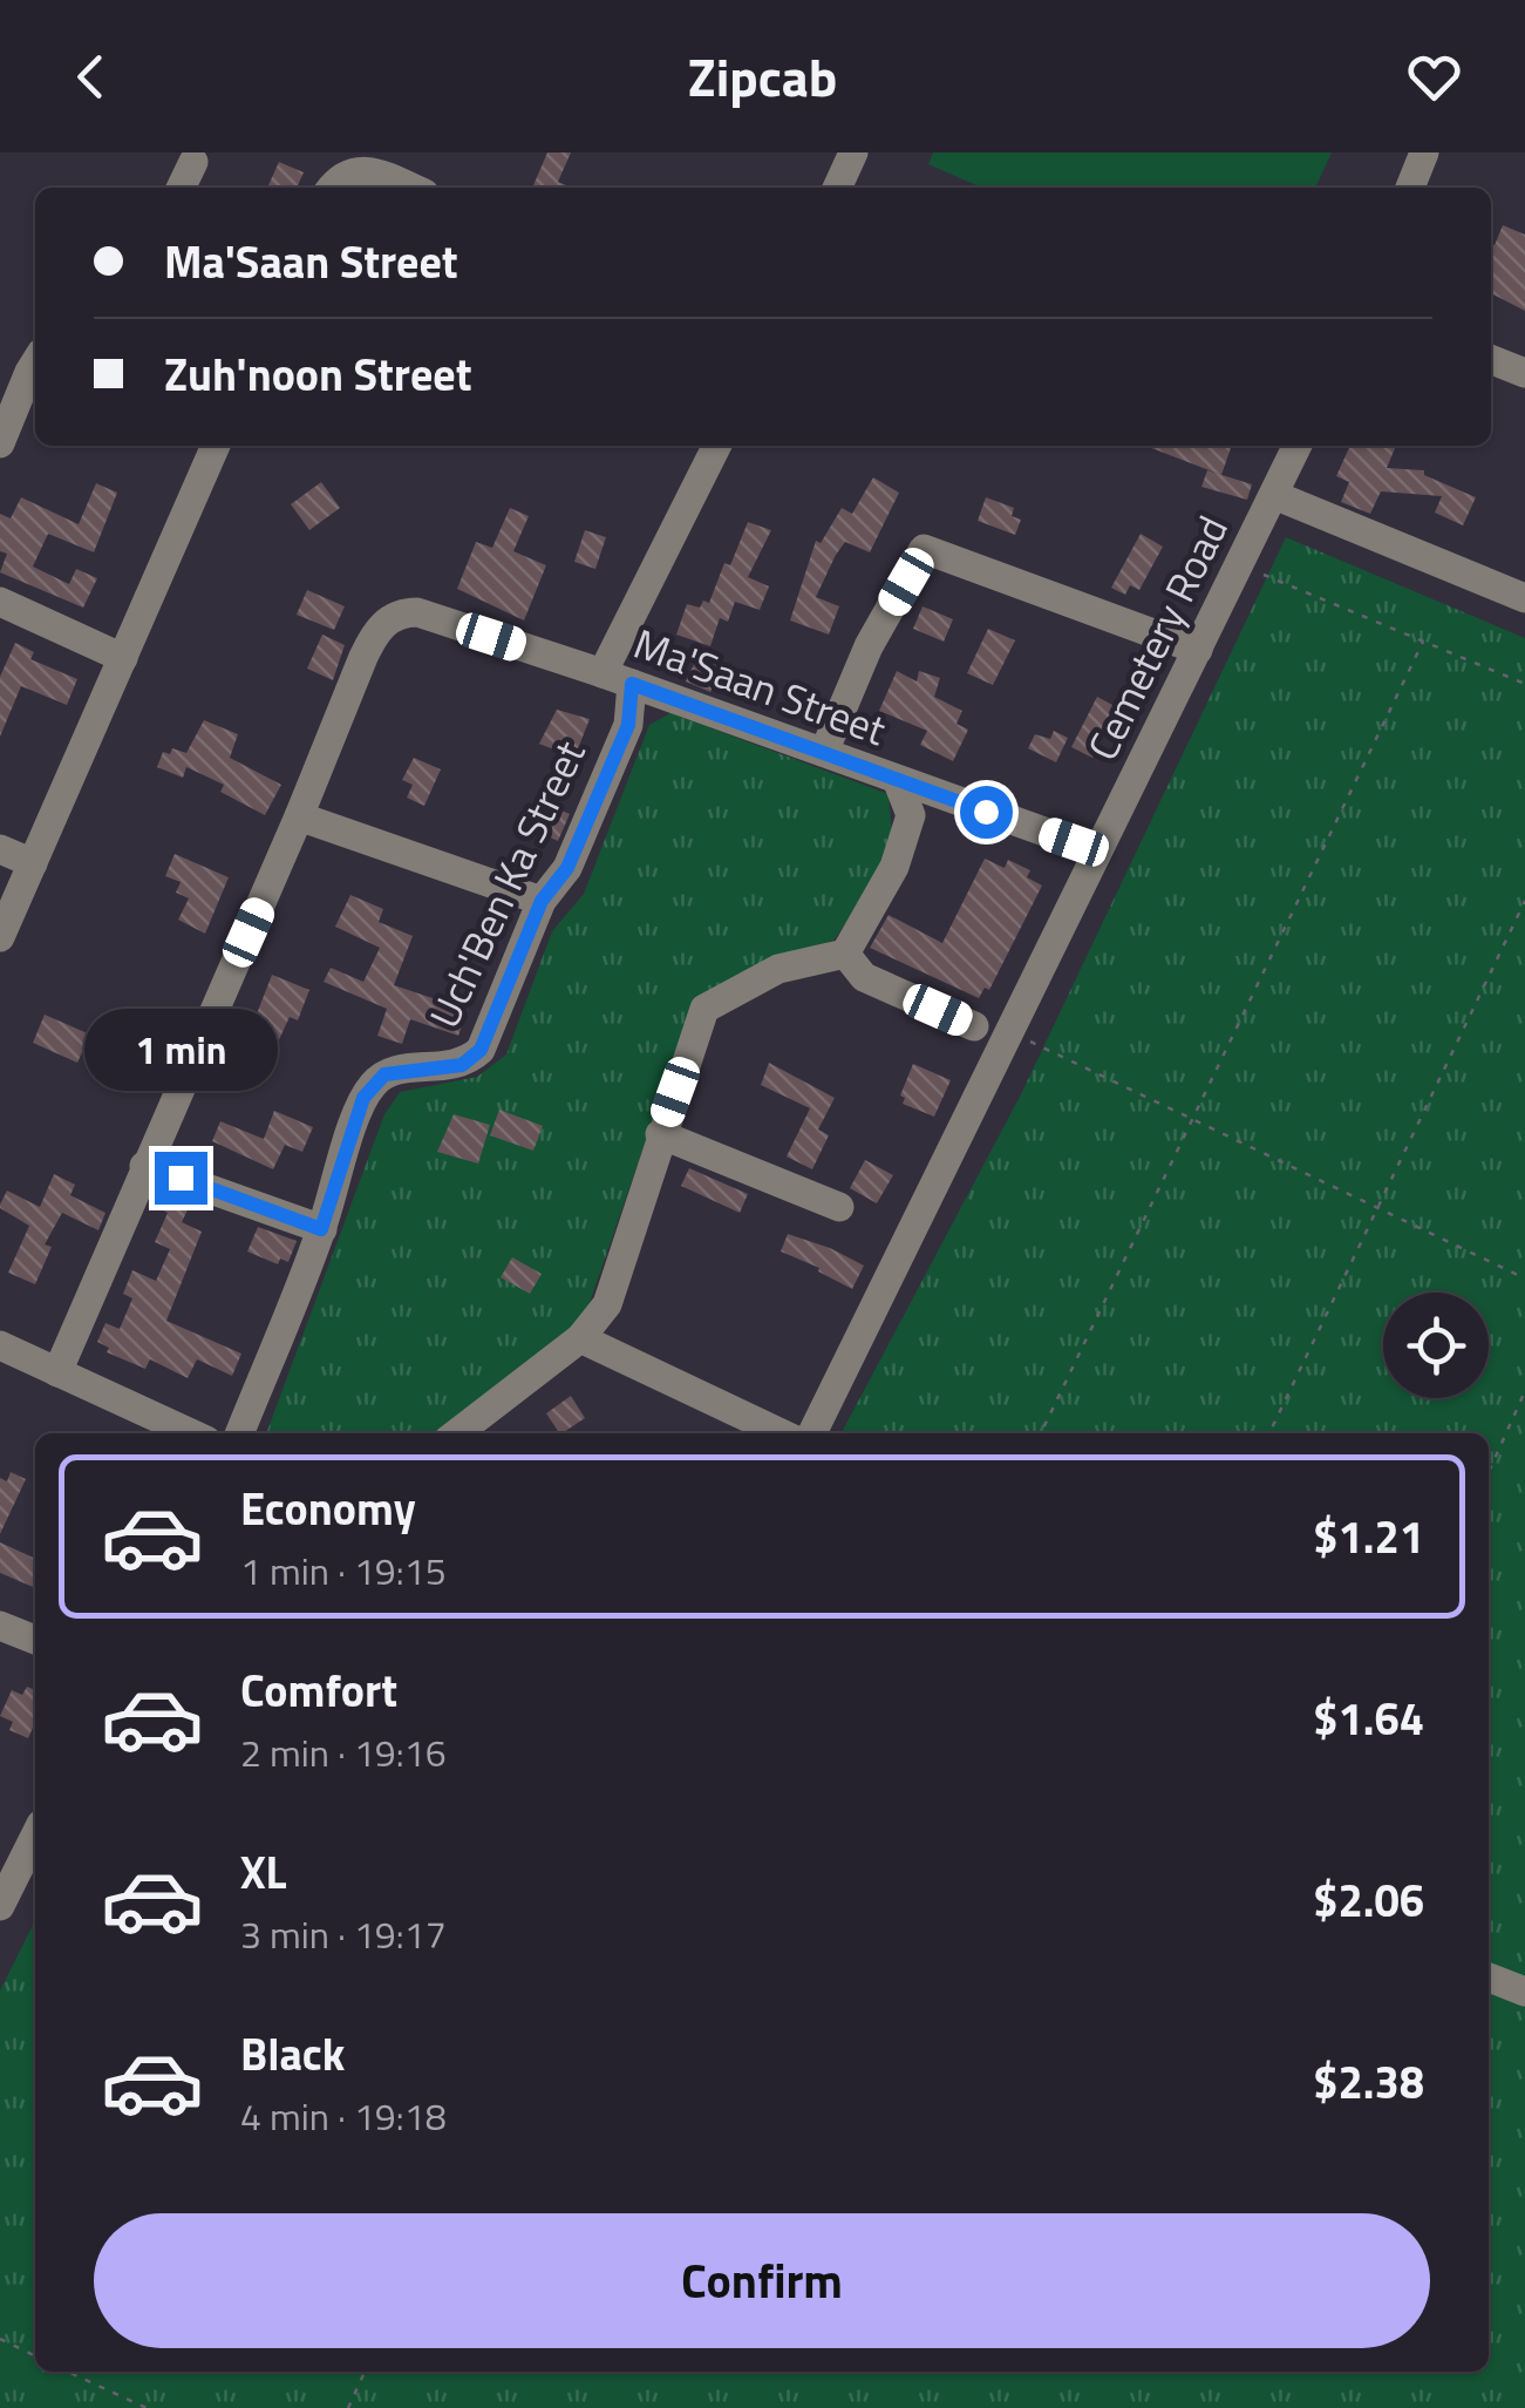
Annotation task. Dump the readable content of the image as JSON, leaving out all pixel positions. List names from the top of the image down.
{
  "streets": {
    "street": ["Cemetery Road", "Ma'Saan Street", "Uch'Ben Ka Street"]
  },
  "crossings": [
    ["Ma'Saan Street", "Uch'Ben Ka Street"]
  ],
  "page": {
    "header": "Zipcab",
    "banner": ["Ma'Saan Street", "Zuh'noon Street"],
    "bubble": "1 min",
    "list": [
      {
        "name": "Economy",
        "note": "1 min · 19:15",
        "value": "$1.21"
      },
      {
        "name": "Comfort",
        "note": "2 min · 19:16",
        "value": "$1.64"
      },
      {
        "name": "XL",
        "note": "3 min · 19:17",
        "value": "$2.06"
      },
      {
        "name": "Black",
        "note": "4 min · 19:18",
        "value": "$2.38"
      }
    ],
    "buttons": "Confirm"
  }
}
